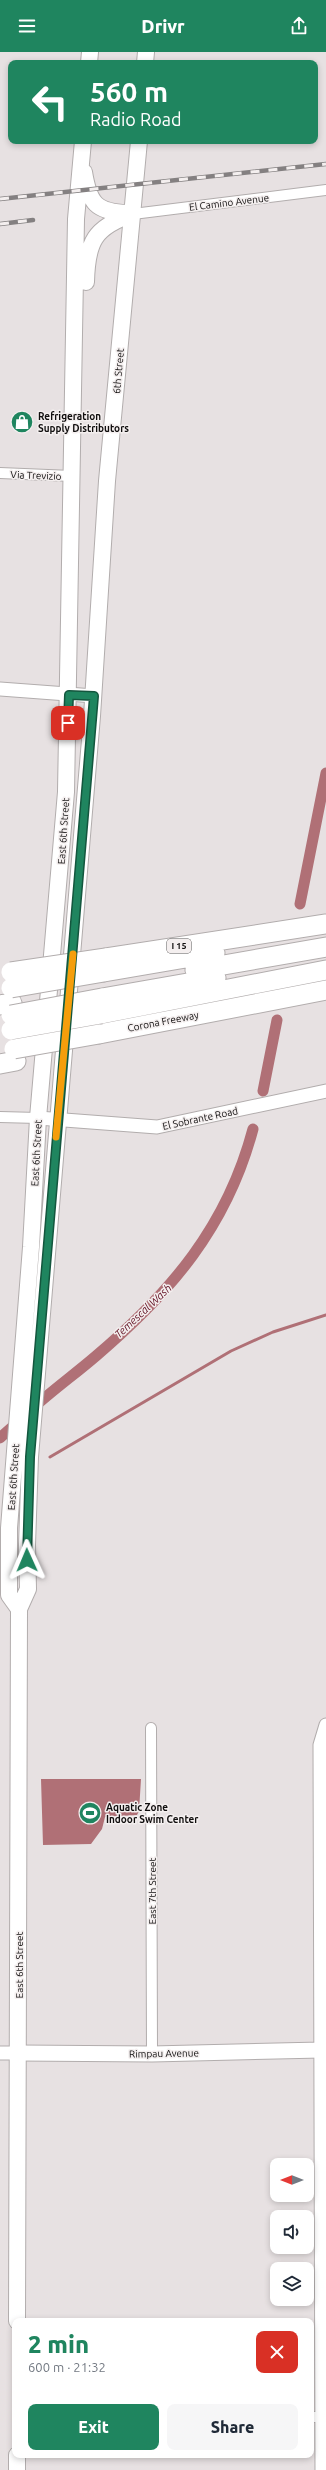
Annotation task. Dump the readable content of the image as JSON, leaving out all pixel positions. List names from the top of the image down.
{
  "streets": {
    "highway": ["I 15", "Corona Freeway"],
    "main road": ["6th Street", "East 6th Street", "Rimpau Avenue"],
    "street": [
      "El Camino Avenue",
      "Via Trevizio",
      "El Sobrante Road",
      "East 7th Street"
    ]
  },
  "crossings": [
    ["El Camino Avenue", "6th Street"],
    ["6th Street", "East 6th Street"],
    ["East 6th Street", "El Sobrante Road"],
    ["East 6th Street", "Rimpau Avenue"],
    ["East 7th Street", "Rimpau Avenue"]
  ],
  "water": ["Temescal Wash"],
  "places": {
    "shop": ["Refrigeration Supply Distributors"],
    "sports": ["Aquatic Zone Indoor Swim Center"]
  },
  "north": "left",
  "page": {
    "header": "Drivr",
    "turn": ["560 m", "Radio Road"],
    "heading": ["2 min", "600 m · 21:32"],
    "buttons": ["Exit", "Share"]
  }
}
